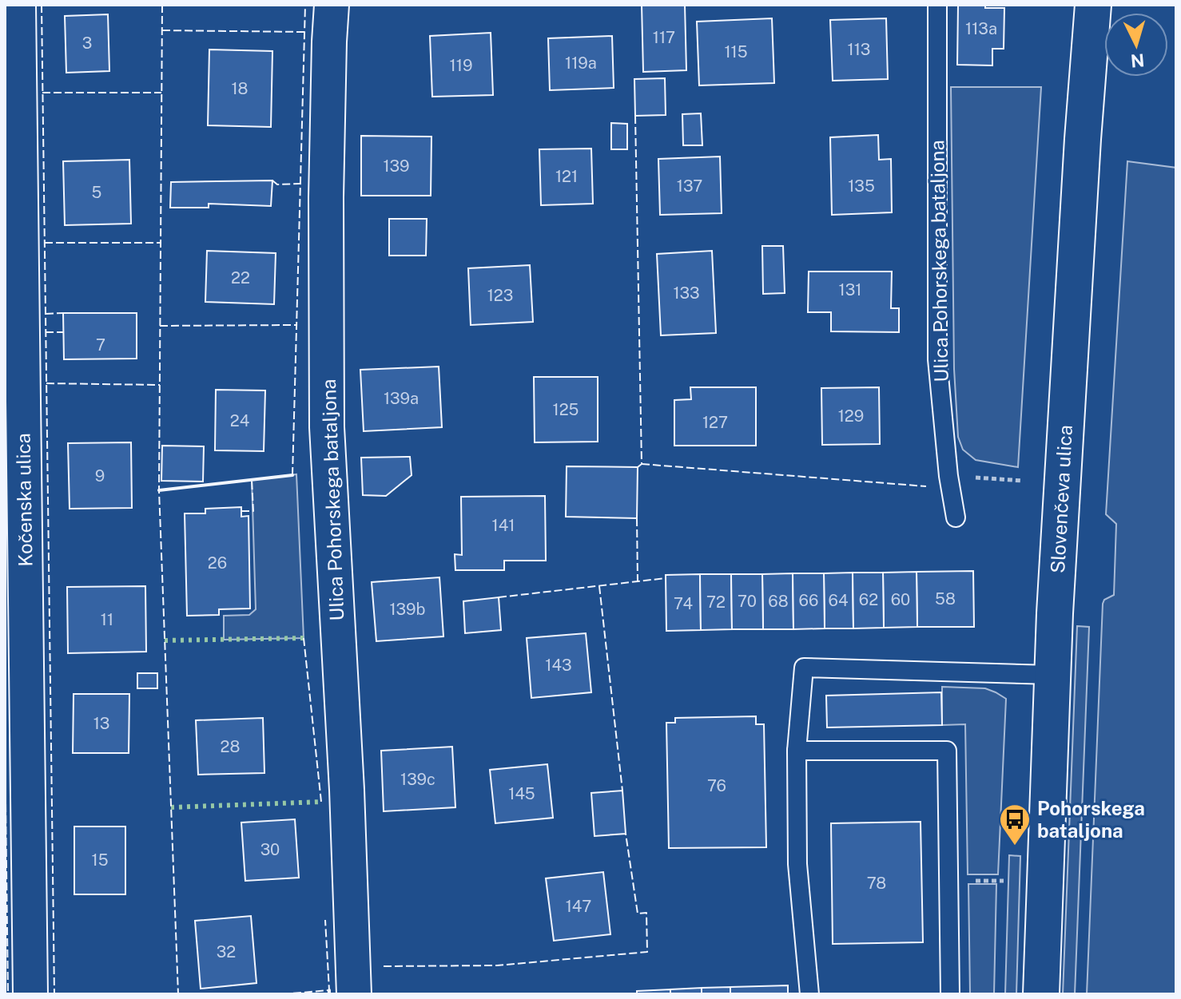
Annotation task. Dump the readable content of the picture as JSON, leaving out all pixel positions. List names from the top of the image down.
{
  "streets": {
    "street": ["Ulica Pohorskega bataljona", "Slovenčeva ulica", "Kočenska ulica"]
  },
  "places": {
    "bus stop": ["Pohorskega bataljona"]
  },
  "house_numbers": [
    "113a",
    "117",
    "3",
    "113",
    "115",
    "119a",
    "119",
    "18",
    "139",
    "121",
    "137",
    "135",
    "5",
    "22",
    "131",
    "133",
    "123",
    "7",
    "139a",
    "125",
    "129",
    "24",
    "127",
    "9",
    "141",
    "26",
    "58",
    "62",
    "60",
    "66",
    "64",
    "70",
    "68",
    "72",
    "74",
    "139b",
    "11",
    "143",
    "13",
    "28",
    "139c",
    "76",
    "145",
    "30",
    "15",
    "78",
    "147",
    "32"
  ],
  "north": "bottom"
}
